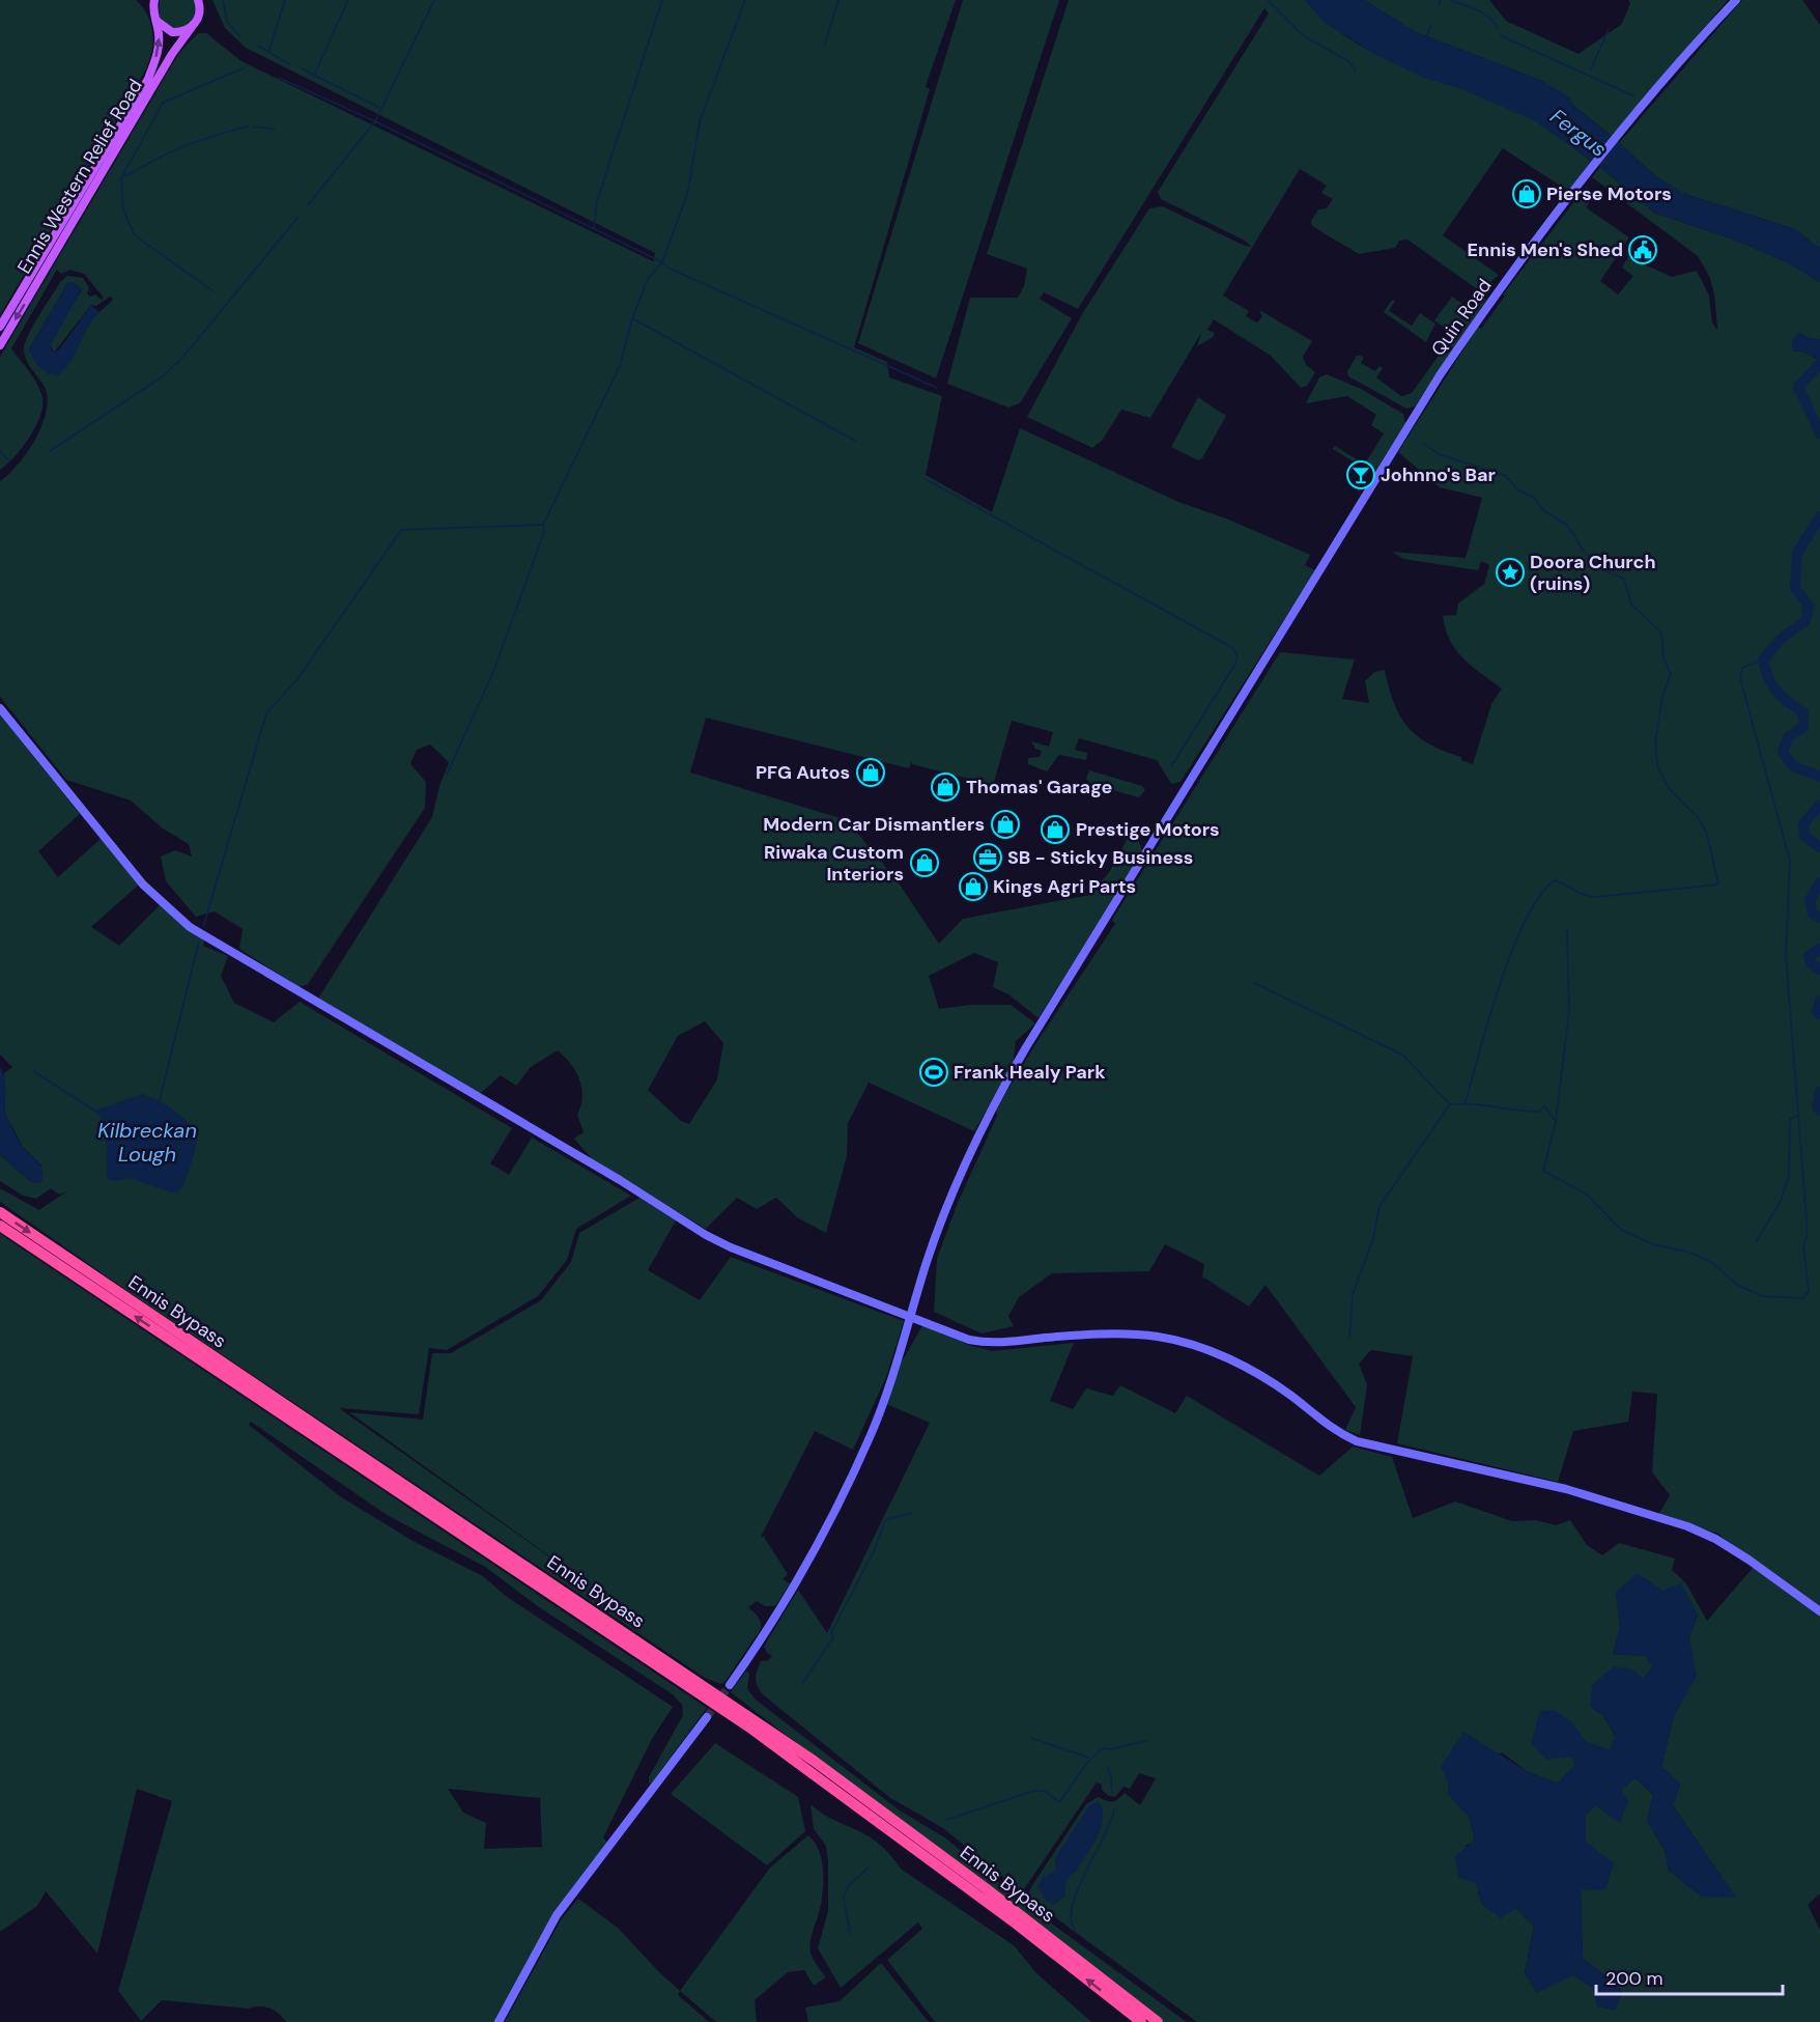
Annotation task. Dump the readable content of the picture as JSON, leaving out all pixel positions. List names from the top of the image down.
{
  "streets": {
    "highway": ["Ennis Bypass"],
    "main road": ["Ennis Western Relief Road", "Quin Road"]
  },
  "water": ["Fergus", "Kilbreckan Lough"],
  "places": {
    "shop": [
      "Pierse Motors",
      "PFG Autos",
      "Thomas' Garage",
      "Modern Car Dismantlers",
      "Prestige Motors",
      "Riwaka Custom Interiors",
      "Kings Agri Parts"
    ],
    "public building": ["Ennis Men's Shed"],
    "bar": ["Johnno's Bar"],
    "place": ["Doora Church (ruins)"],
    "office": ["SB - Sticky Business"],
    "sports": ["Frank Healy Park"]
  },
  "scale_bar": "200 m"
}
